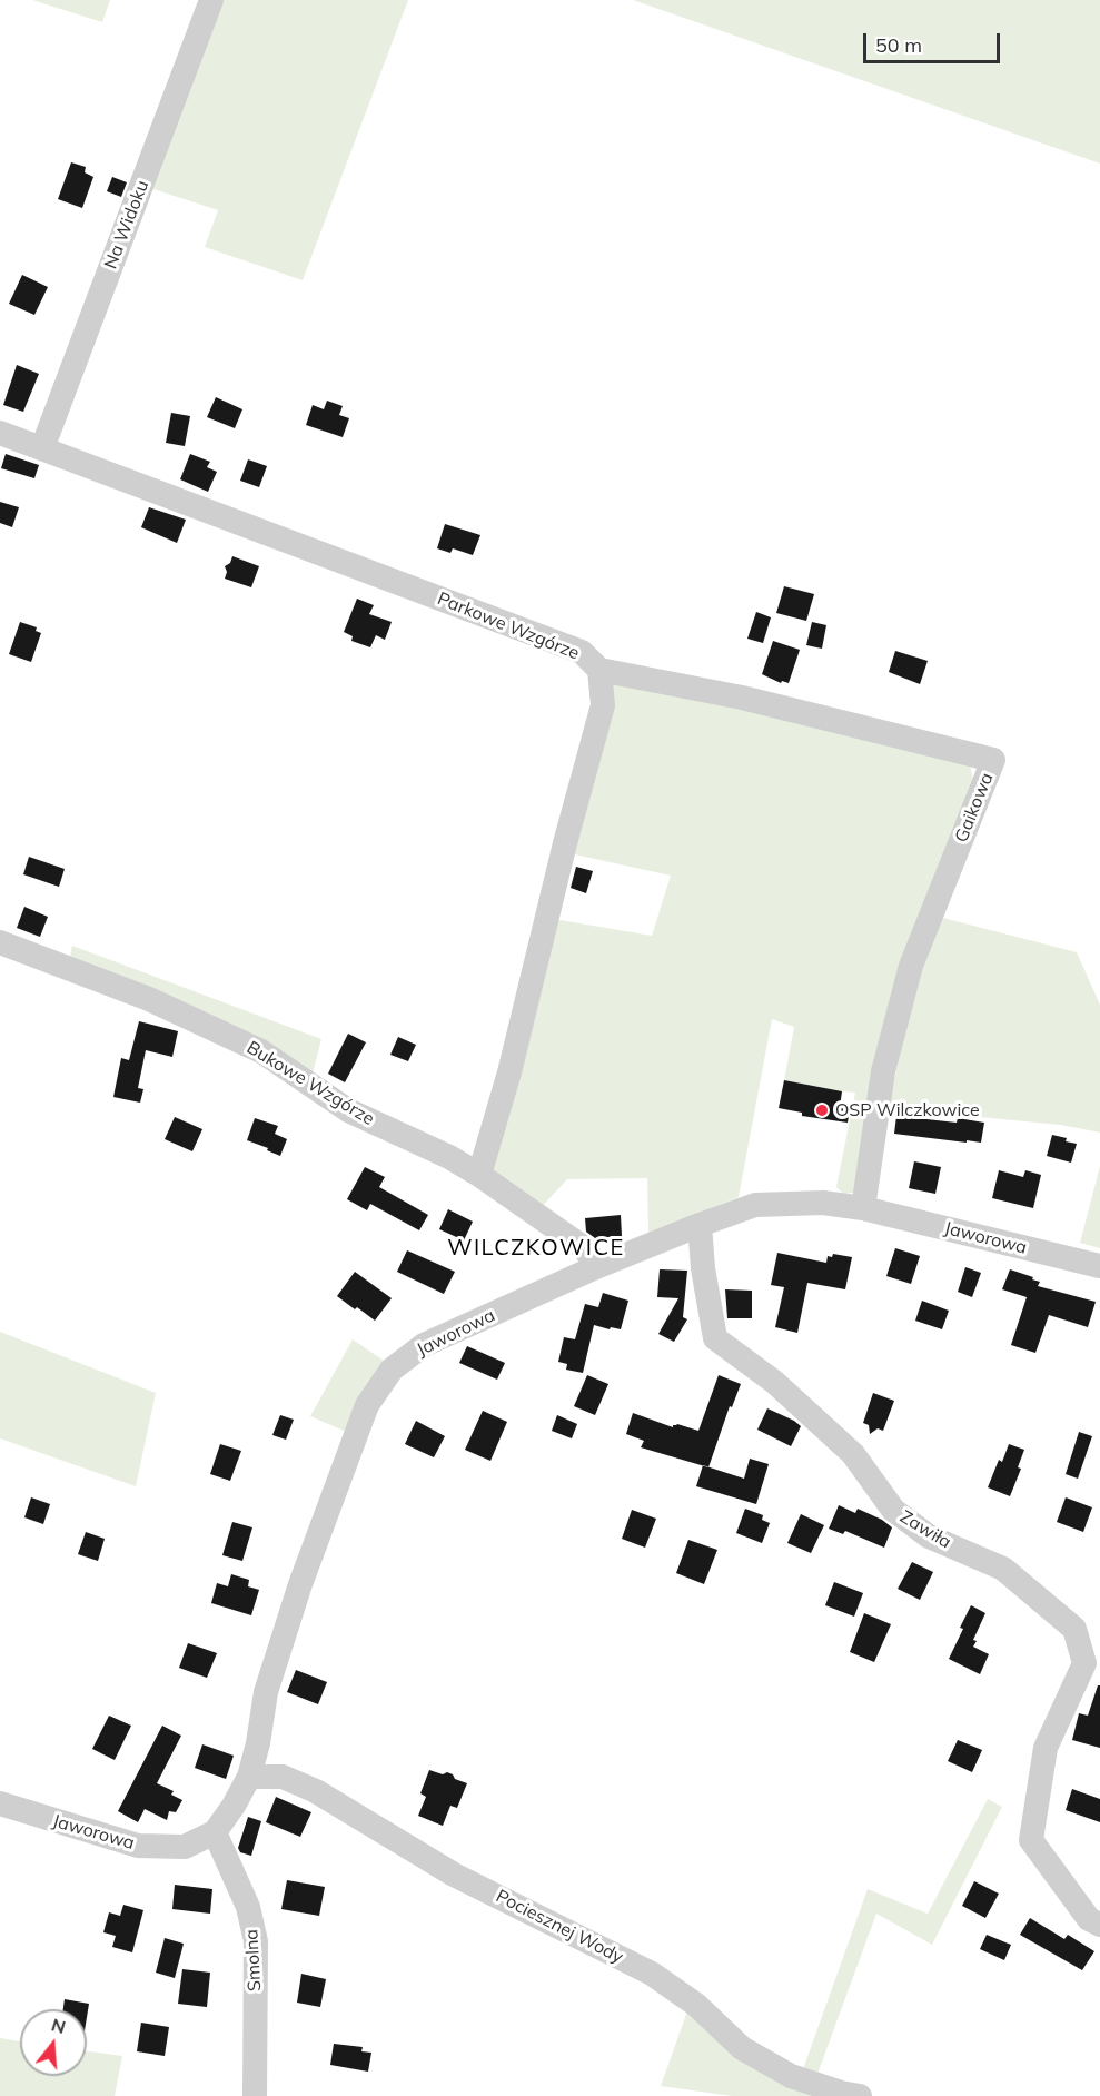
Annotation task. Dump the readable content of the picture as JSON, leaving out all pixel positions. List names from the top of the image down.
{
  "streets": {
    "street": [
      "Na Widoku",
      "Parkowe Wzgórze",
      "Gaikowa",
      "Bukowe Wzgórze",
      "Jaworowa",
      "Zawiła",
      "Pociesznej Wody",
      "Smolna"
    ]
  },
  "crossings": [
    ["Na Widoku", "Parkowe Wzgórze"],
    ["Parkowe Wzgórze", "Gaikowa"],
    ["Parkowe Wzgórze", "Bukowe Wzgórze"],
    ["Gaikowa", "Jaworowa"],
    ["Bukowe Wzgórze", "Jaworowa"],
    ["Jaworowa", "Zawiła"],
    ["Jaworowa", "Pociesznej Wody"],
    ["Jaworowa", "Smolna"]
  ],
  "districts": ["WILCZKOWICE"],
  "places": ["OSP Wilczkowice"],
  "scale_bar": "50 m",
  "north": "top"
}
